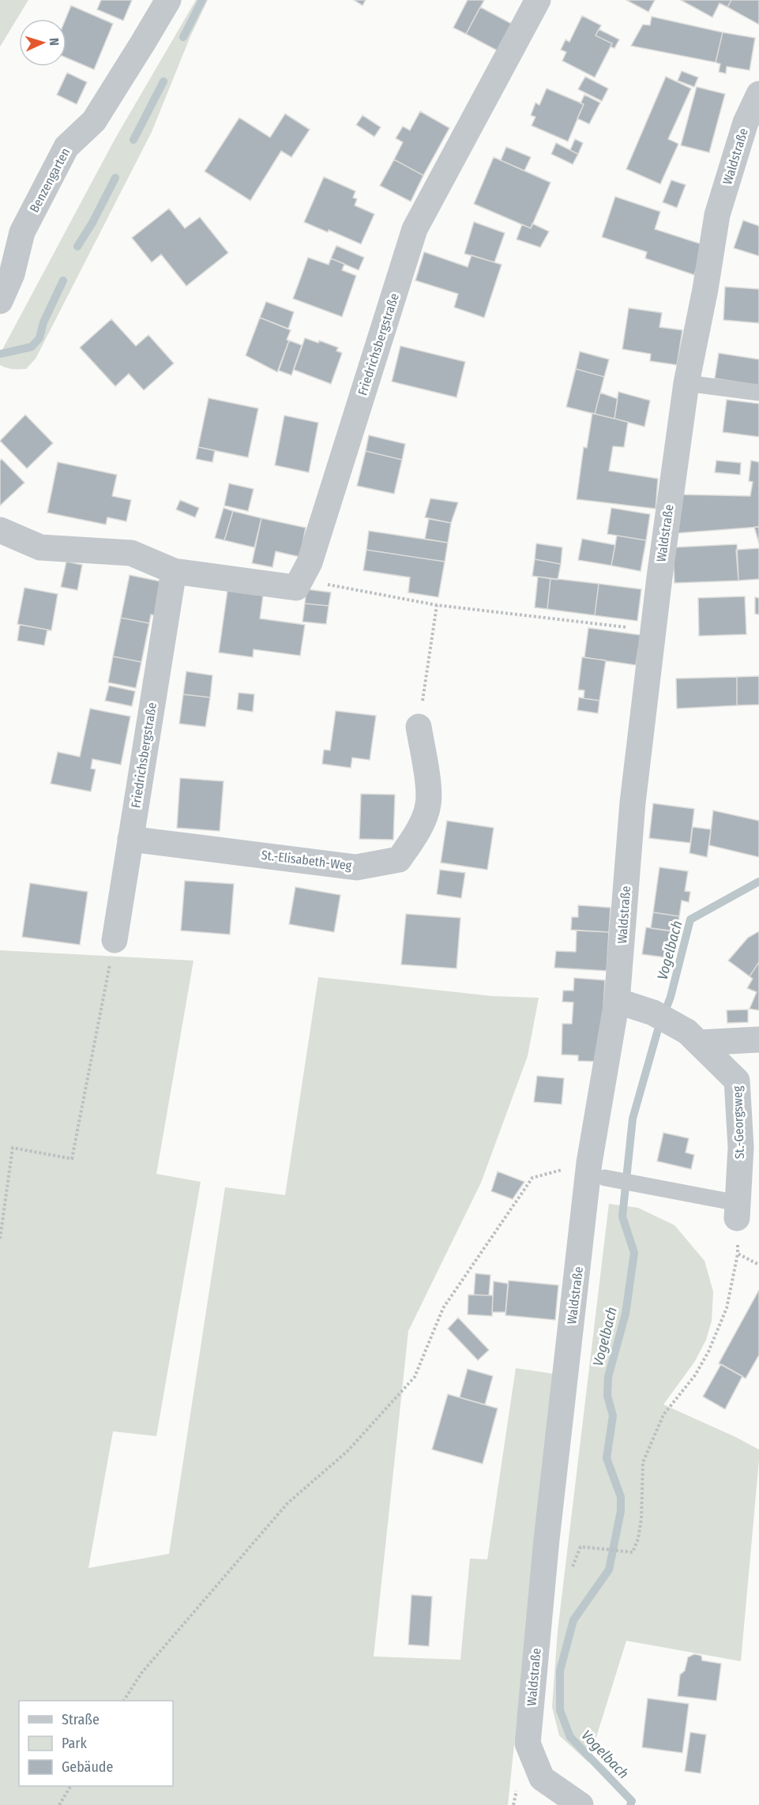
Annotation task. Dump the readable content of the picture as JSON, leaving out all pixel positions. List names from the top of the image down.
{
  "streets": {
    "street": [
      "Waldstraße",
      "Benzengarten",
      "Friedrichsbergstraße",
      "St.-Elisabeth-Weg",
      "St.-Georgsweg"
    ]
  },
  "crossings": [
    ["Waldstraße", "St.-Georgsweg"],
    ["Friedrichsbergstraße", "St.-Elisabeth-Weg"]
  ],
  "water": ["Vogelbach"],
  "legend": ["Straße", "Park", "Gebäude"],
  "north": "right"
}
